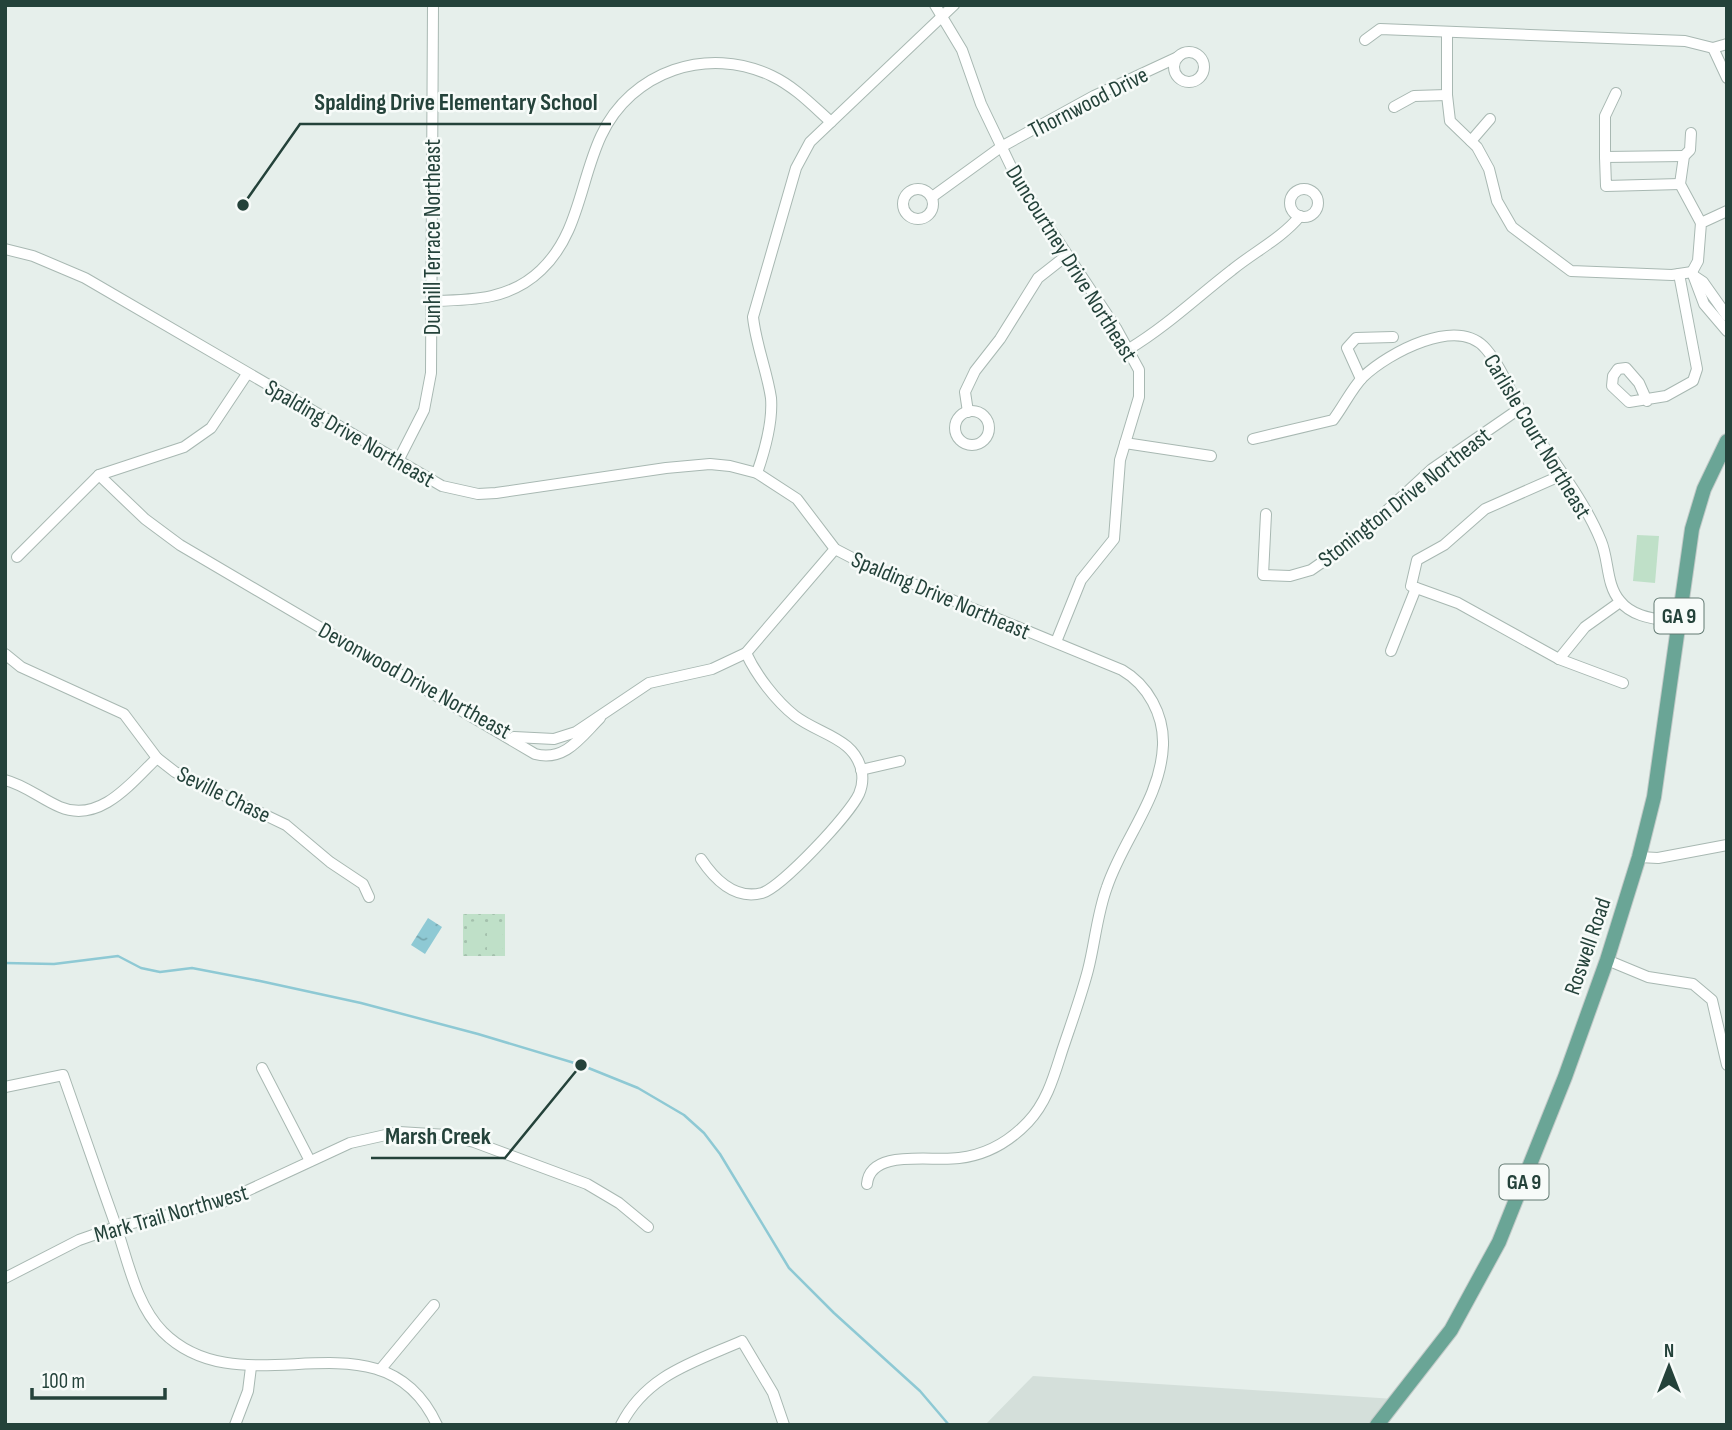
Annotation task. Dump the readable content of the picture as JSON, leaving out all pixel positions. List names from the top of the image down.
{
  "streets": {
    "main road": ["GA 9", "Roswell Road"],
    "street": [
      "Thornwood Drive",
      "Dunhill Terrace Northeast",
      "Duncourtney Drive Northeast",
      "Spalding Drive Northeast",
      "Carlisle Court Northeast",
      "Stonington Drive Northeast",
      "Devonwood Drive Northeast",
      "Seville Chase",
      "Mark Trail Northwest"
    ]
  },
  "crossings": [
    ["Thornwood Drive", "Duncourtney Drive Northeast"],
    ["Dunhill Terrace Northeast", "Spalding Drive Northeast"],
    ["Duncourtney Drive Northeast", "Spalding Drive Northeast"],
    ["Spalding Drive Northeast", "Devonwood Drive Northeast"],
    ["Carlisle Court Northeast", "Stonington Drive Northeast"]
  ],
  "places": ["Spalding Drive Elementary School", "Marsh Creek"],
  "scale_bar": "100 m",
  "north": "top"
}
